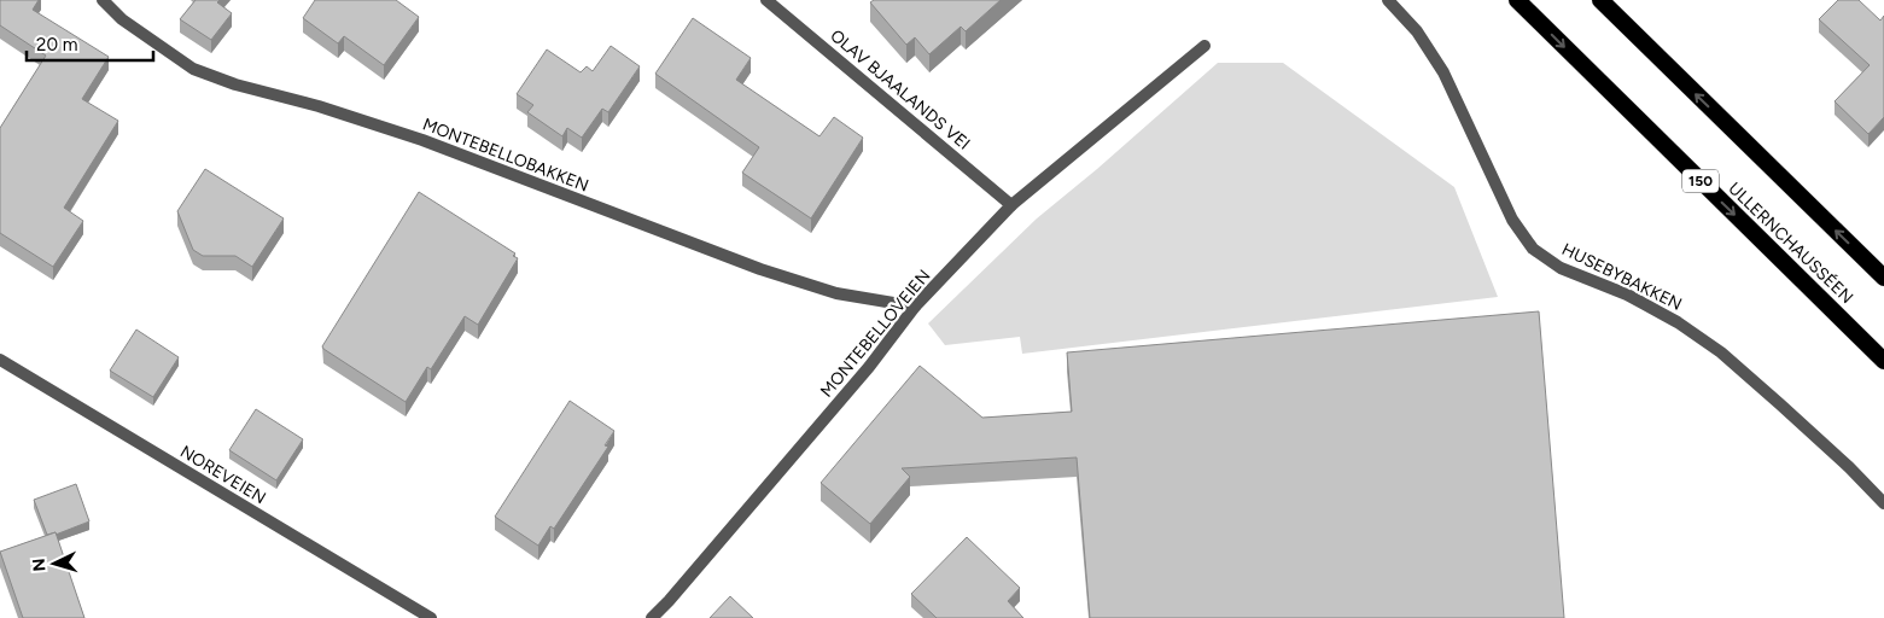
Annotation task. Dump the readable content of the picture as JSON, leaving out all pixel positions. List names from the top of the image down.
{
  "streets": {
    "highway": ["150", "ULLERNCHAUSSÉEN"],
    "street": [
      "OLAV BJAALANDS VEI",
      "MONTEBELLOBAKKEN",
      "HUSEBYBAKKEN",
      "MONTEBELLOVEIEN",
      "NOREVEIEN"
    ]
  },
  "crossings": [
    ["OLAV BJAALANDS VEI", "MONTEBELLOVEIEN"],
    ["MONTEBELLOBAKKEN", "MONTEBELLOVEIEN"]
  ],
  "scale_bar": "20 m",
  "north": "left"
}
